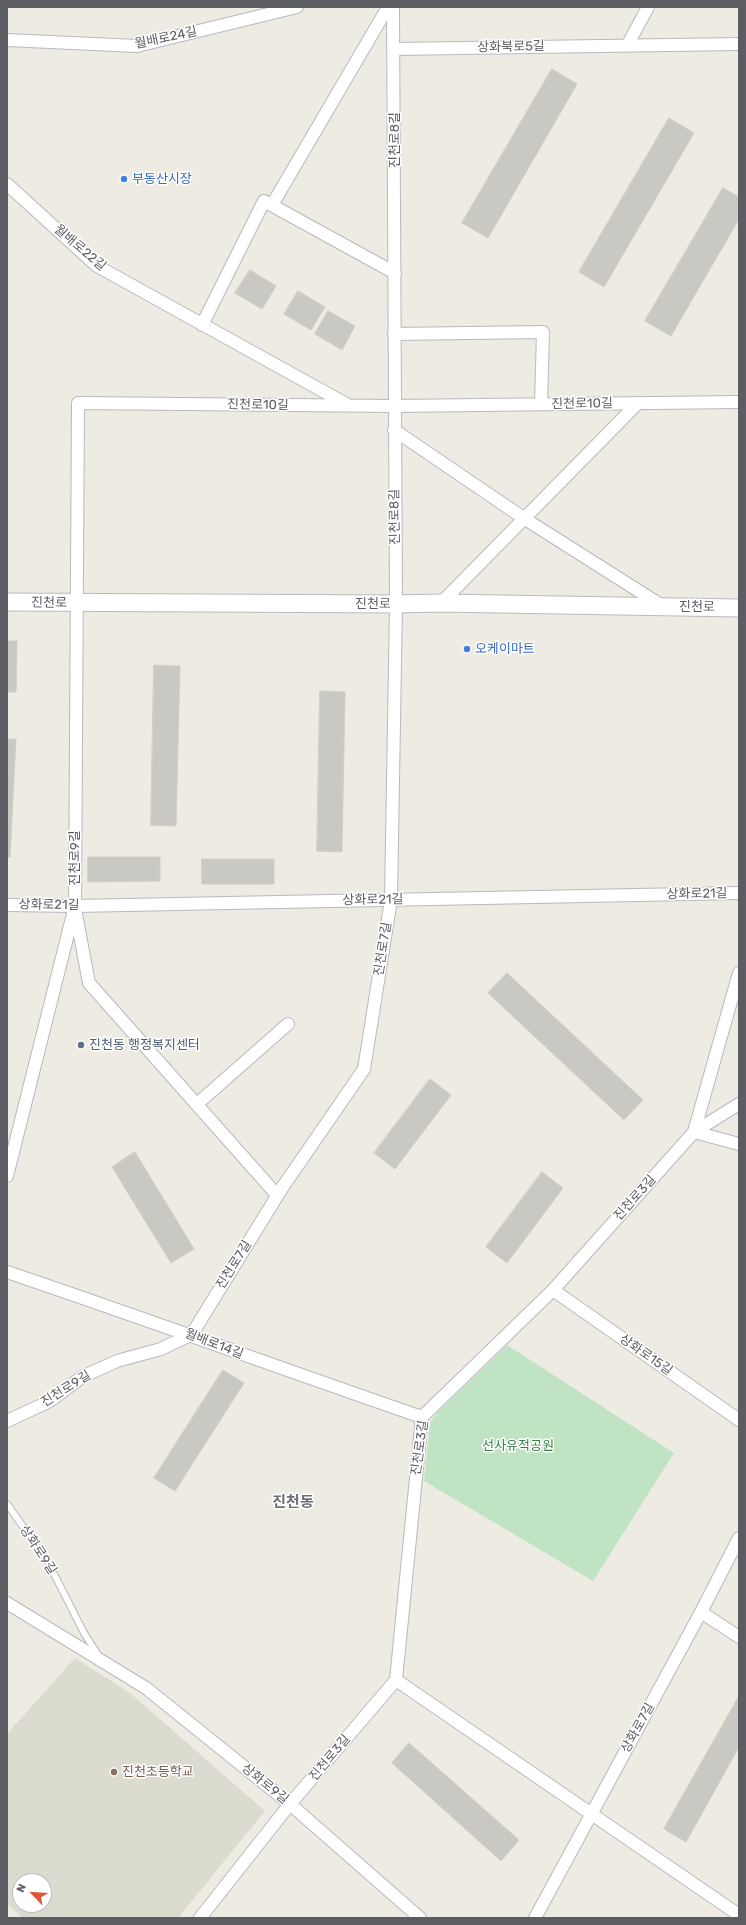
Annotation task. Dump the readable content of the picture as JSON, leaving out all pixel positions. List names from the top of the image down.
{
  "streets": {
    "main road": ["진천로"],
    "street": [
      "월배로24길",
      "상화북로5길",
      "진천로8길",
      "월배로22길",
      "진천로10길",
      "진천로9길",
      "상화로21길",
      "진천로7길",
      "진천로3길",
      "월배로14길",
      "상화로15길",
      "상화로9길",
      "상화로7길"
    ]
  },
  "crossings": [
    ["상화북로5길", "진천로8길"],
    ["진천로8길", "진천로10길"],
    ["진천로8길", "진천로"],
    ["진천로8길", "진천로7길"],
    ["월배로22길", "진천로10길"],
    ["진천로10길", "진천로"],
    ["진천로10길", "진천로9길"],
    ["진천로", "진천로9길"],
    ["진천로", "진천로7길"],
    ["진천로9길", "상화로21길"],
    ["진천로9길", "진천로7길"],
    ["진천로9길", "월배로14길"],
    ["상화로21길", "진천로7길"],
    ["진천로7길", "월배로14길"],
    ["진천로3길", "월배로14길"],
    ["진천로3길", "상화로15길"],
    ["진천로3길", "상화로9길"]
  ],
  "districts": ["진천동"],
  "parks": ["선사유적공원"],
  "places": [
    "부동산시장",
    "오케이마트",
    "진천동 행정복지센터",
    "진천초등학교"
  ],
  "north": "top left"
}
